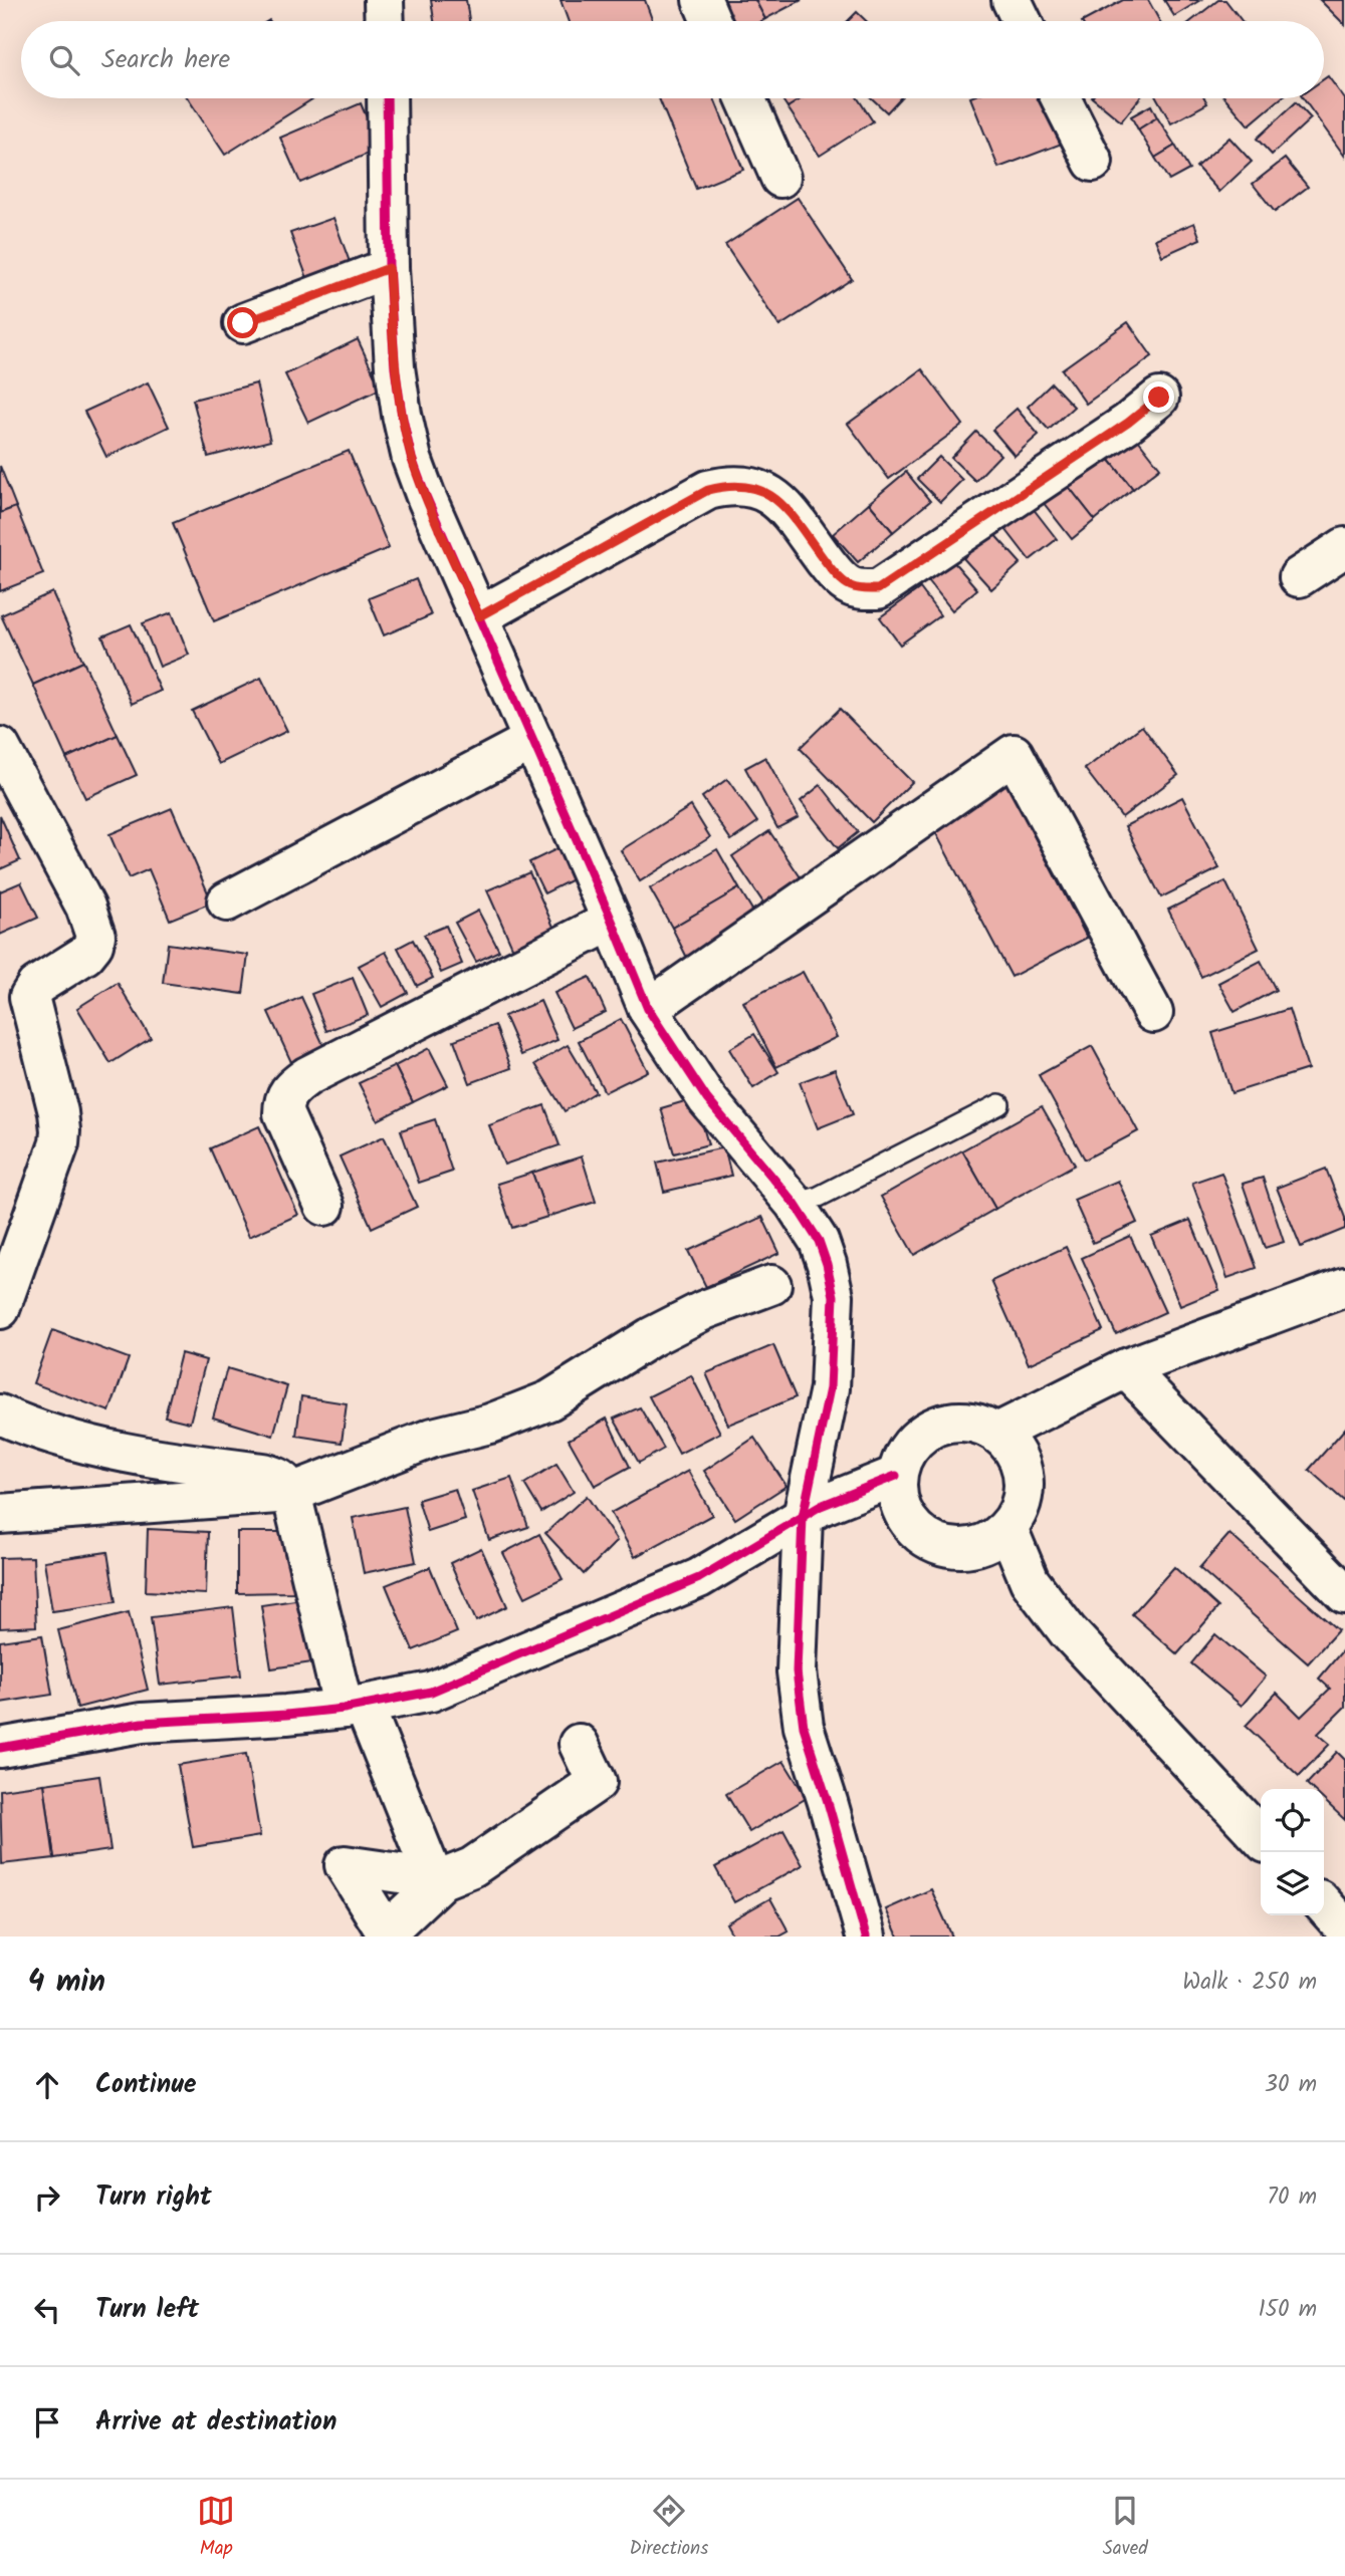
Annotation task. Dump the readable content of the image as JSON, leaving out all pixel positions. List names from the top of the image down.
{
  "page": {
    "search": "Search here",
    "heading": ["4 min", "Walk · 250 m"],
    "list": [
      ["Continue", "30 m"],
      ["Turn right", "70 m"],
      ["Turn left", "150 m"],
      "Arrive at destination"
    ],
    "nav": ["Map", "Directions", "Saved"]
  }
}
